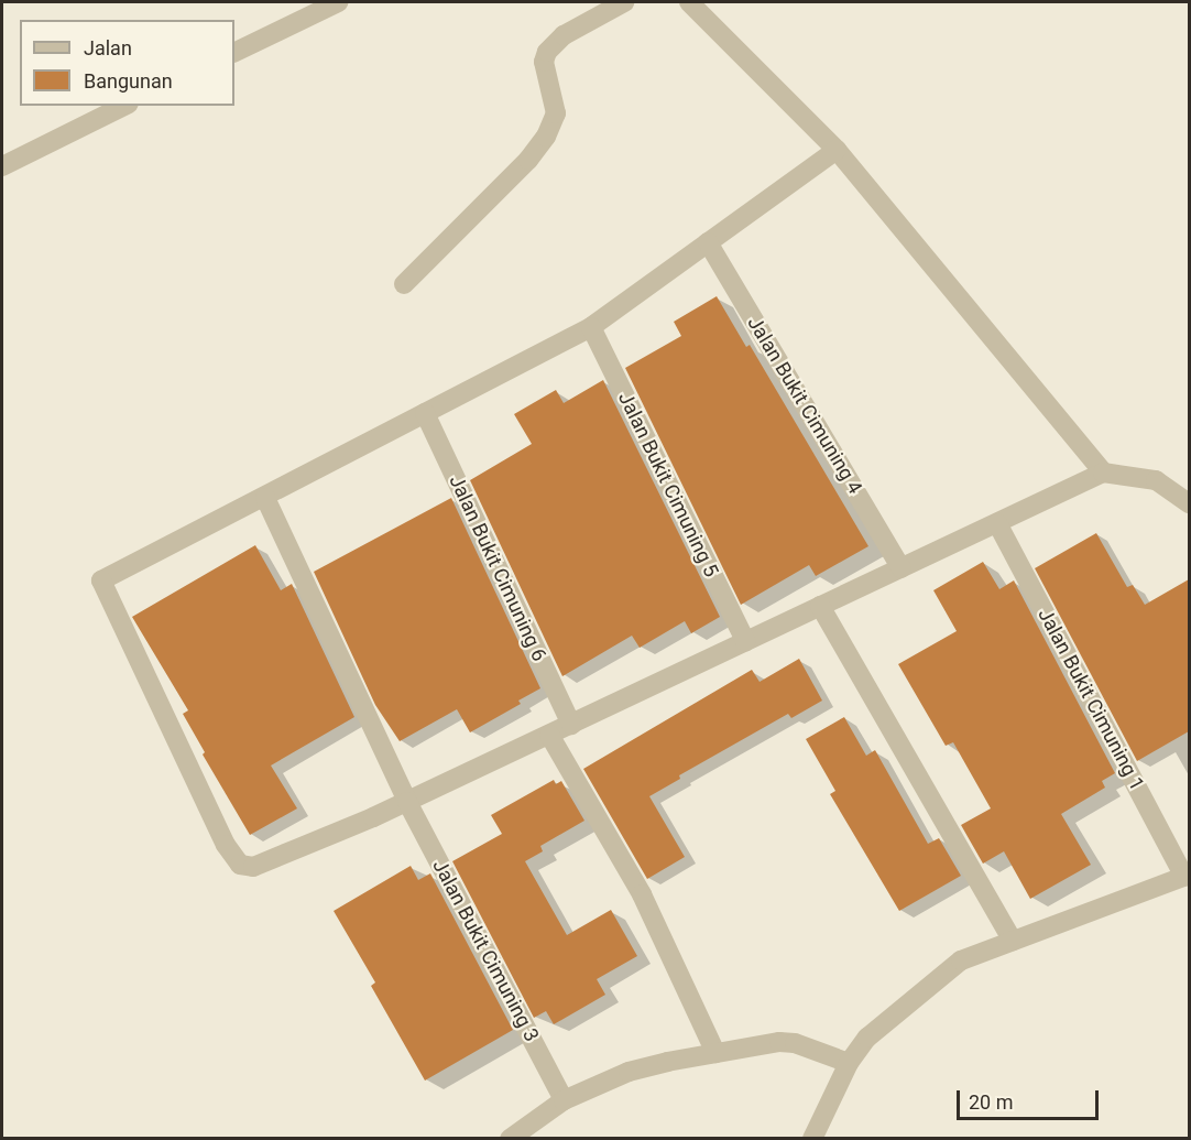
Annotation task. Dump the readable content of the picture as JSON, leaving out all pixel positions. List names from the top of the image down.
{
  "streets": {
    "street": [
      "Jalan Bukit Cimuning 4",
      "Jalan Bukit Cimuning 5",
      "Jalan Bukit Cimuning 6",
      "Jalan Bukit Cimuning 1",
      "Jalan Bukit Cimuning 3"
    ]
  },
  "legend": ["Jalan", "Bangunan"],
  "scale_bar": "20 m"
}
